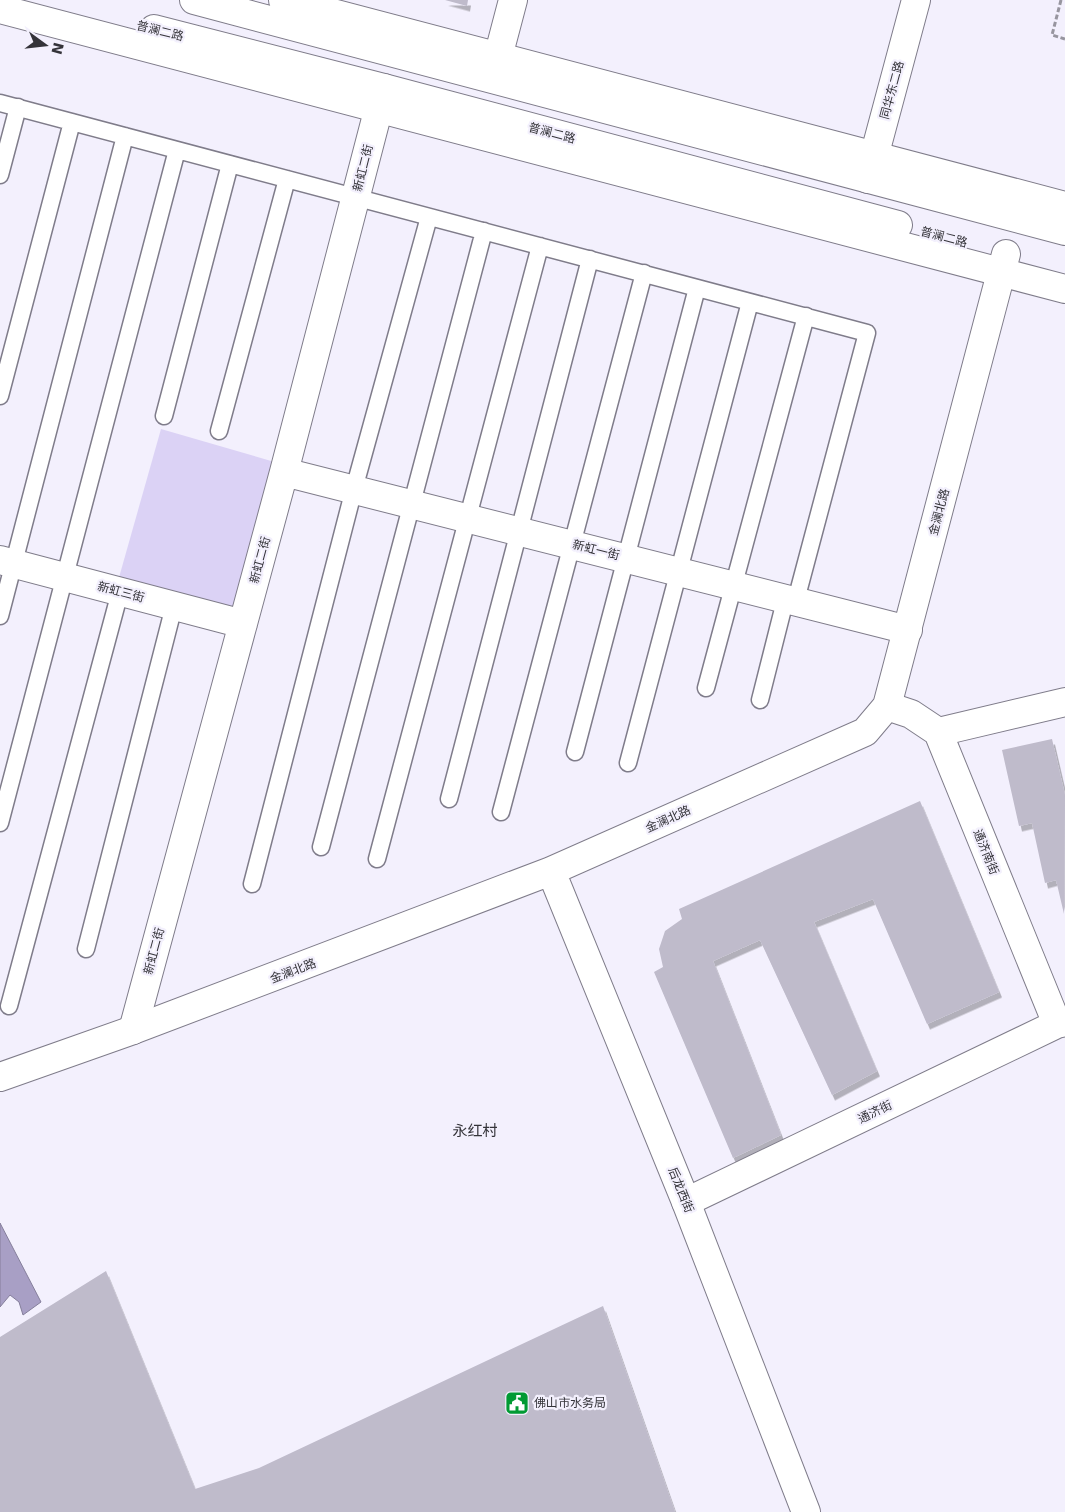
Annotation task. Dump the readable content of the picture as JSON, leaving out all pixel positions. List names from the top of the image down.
{
  "streets": {
    "street": [
      "普澜二路",
      "同华东二路",
      "新虹二街",
      "金澜北路",
      "新虹一街",
      "新虹三街",
      "通济南街",
      "通济街",
      "后龙西街"
    ]
  },
  "crossings": [
    ["普澜二路", "新虹二街"],
    ["普澜二路", "金澜北路"],
    ["新虹二街", "金澜北路"],
    ["新虹二街", "新虹一街"],
    ["新虹二街", "新虹三街"],
    ["金澜北路", "新虹一街"],
    ["金澜北路", "后龙西街"],
    ["通济南街", "通济街"],
    ["通济街", "后龙西街"]
  ],
  "districts": ["永红村"],
  "places": {
    "public building": ["佛山市水务局"]
  },
  "north": "right"
}
